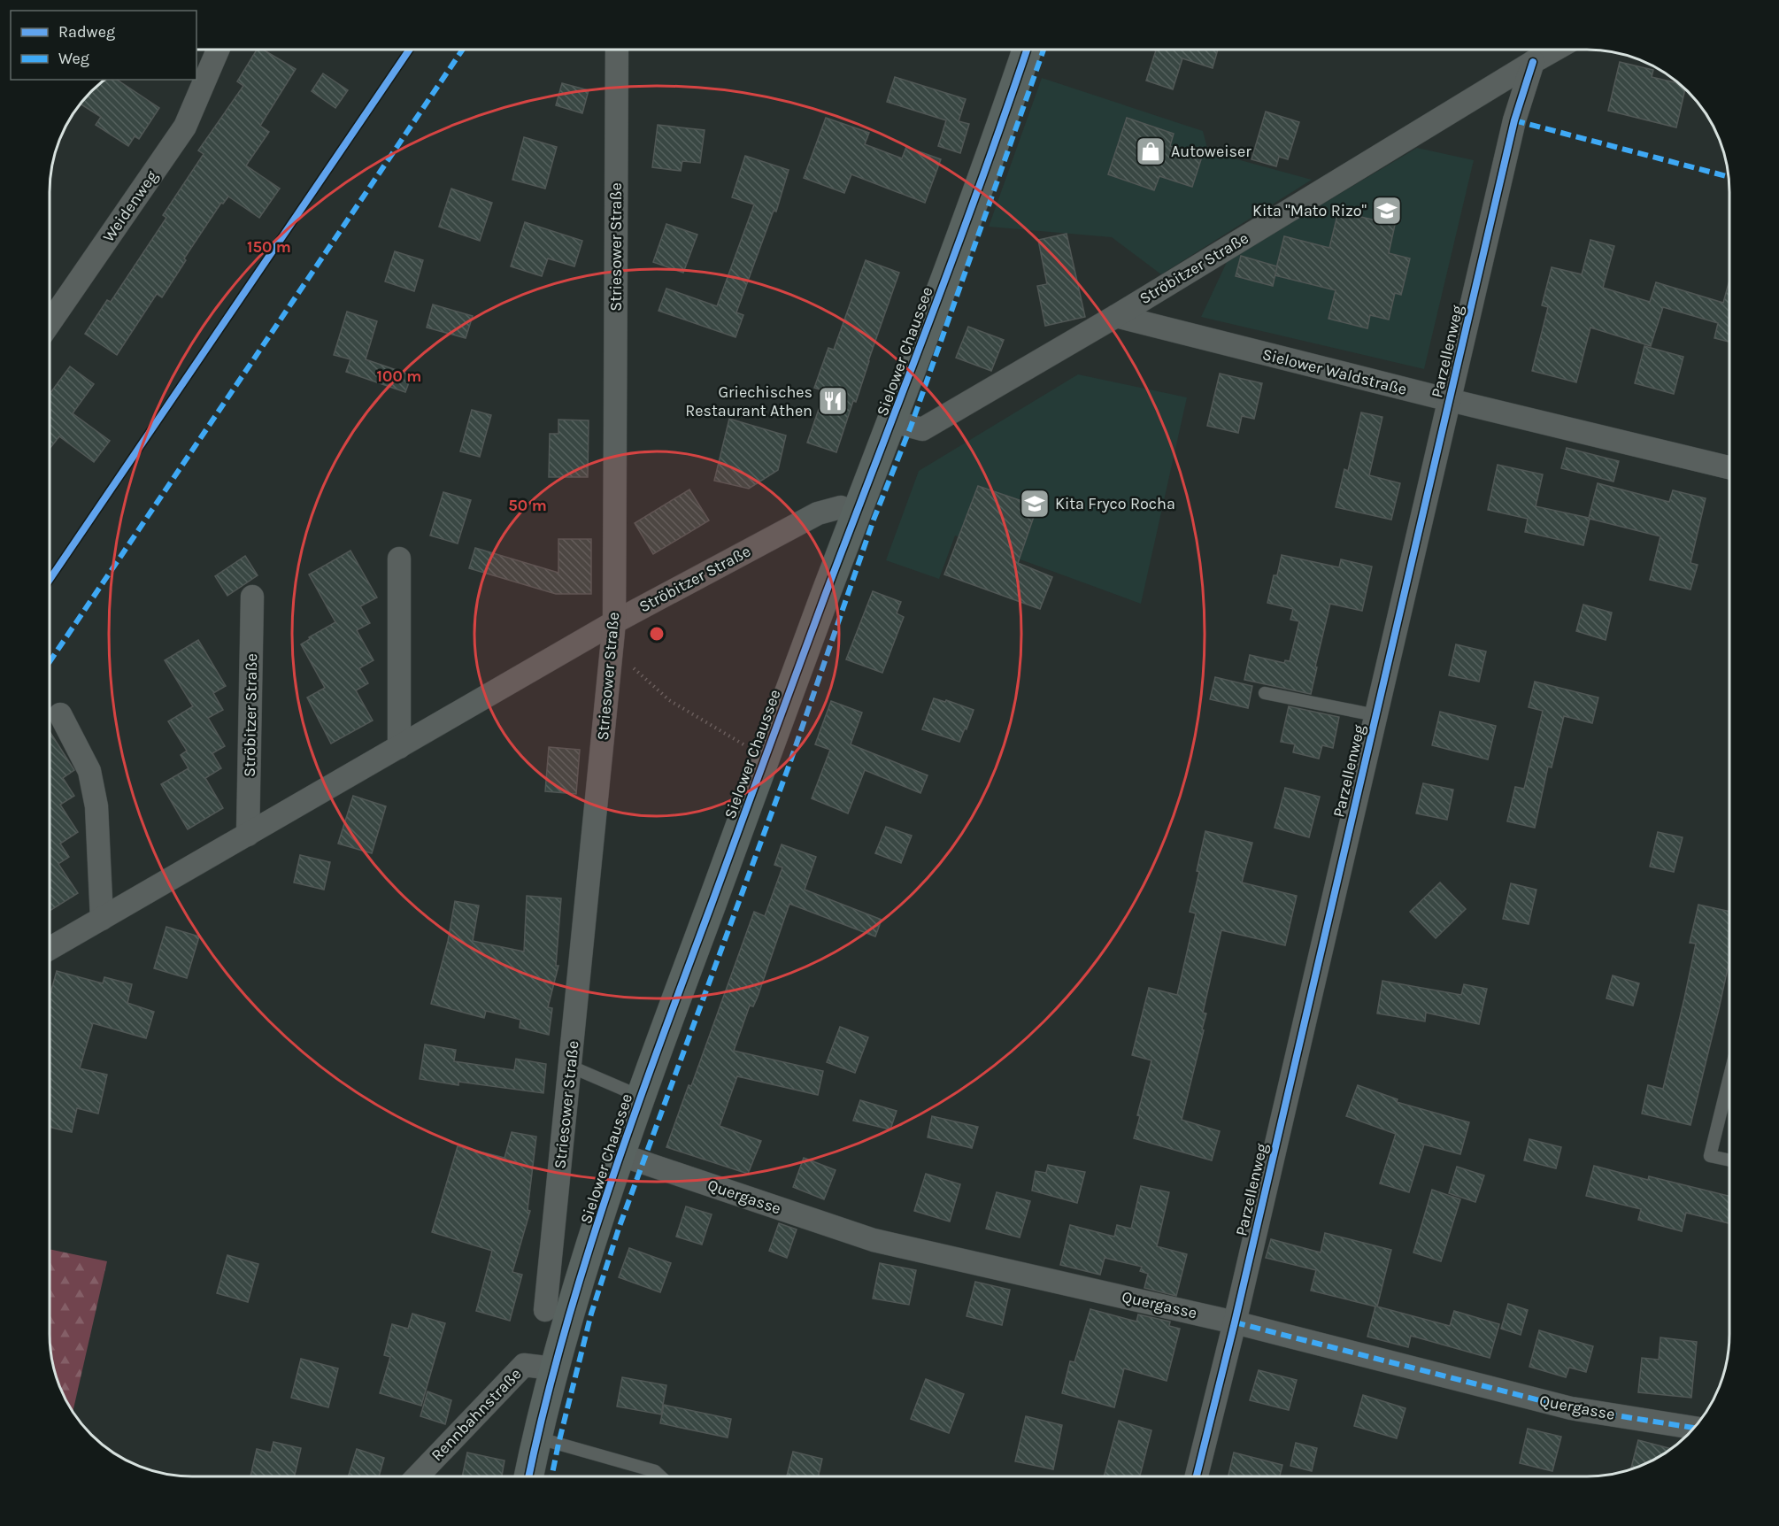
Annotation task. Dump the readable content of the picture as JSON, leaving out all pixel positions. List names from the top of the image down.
{
  "streets": {
    "main road": ["Sielower Chaussee"],
    "street": [
      "Weidenweg",
      "Striesower Straße",
      "Ströbitzer Straße",
      "Parzellenweg",
      "Sielower Waldstraße",
      "Quergasse",
      "Rennbahnstraße"
    ]
  },
  "crossings": [
    ["Striesower Straße", "Ströbitzer Straße"],
    ["Ströbitzer Straße", "Sielower Chaussee"],
    ["Ströbitzer Straße", "Parzellenweg"],
    ["Ströbitzer Straße", "Sielower Waldstraße"],
    ["Sielower Chaussee", "Quergasse"],
    ["Sielower Chaussee", "Rennbahnstraße"],
    ["Parzellenweg", "Sielower Waldstraße"],
    ["Parzellenweg", "Quergasse"]
  ],
  "places": {
    "shop": ["Autoweiser"],
    "school or university": ["Kita \"Mato Rizo\"", "Kita Fryco Rocha"],
    "restaurant": ["Griechisches Restaurant Athen"]
  },
  "legend": ["Radweg", "Weg"],
  "rings": ["150 m", "100 m", "50 m"]
}
